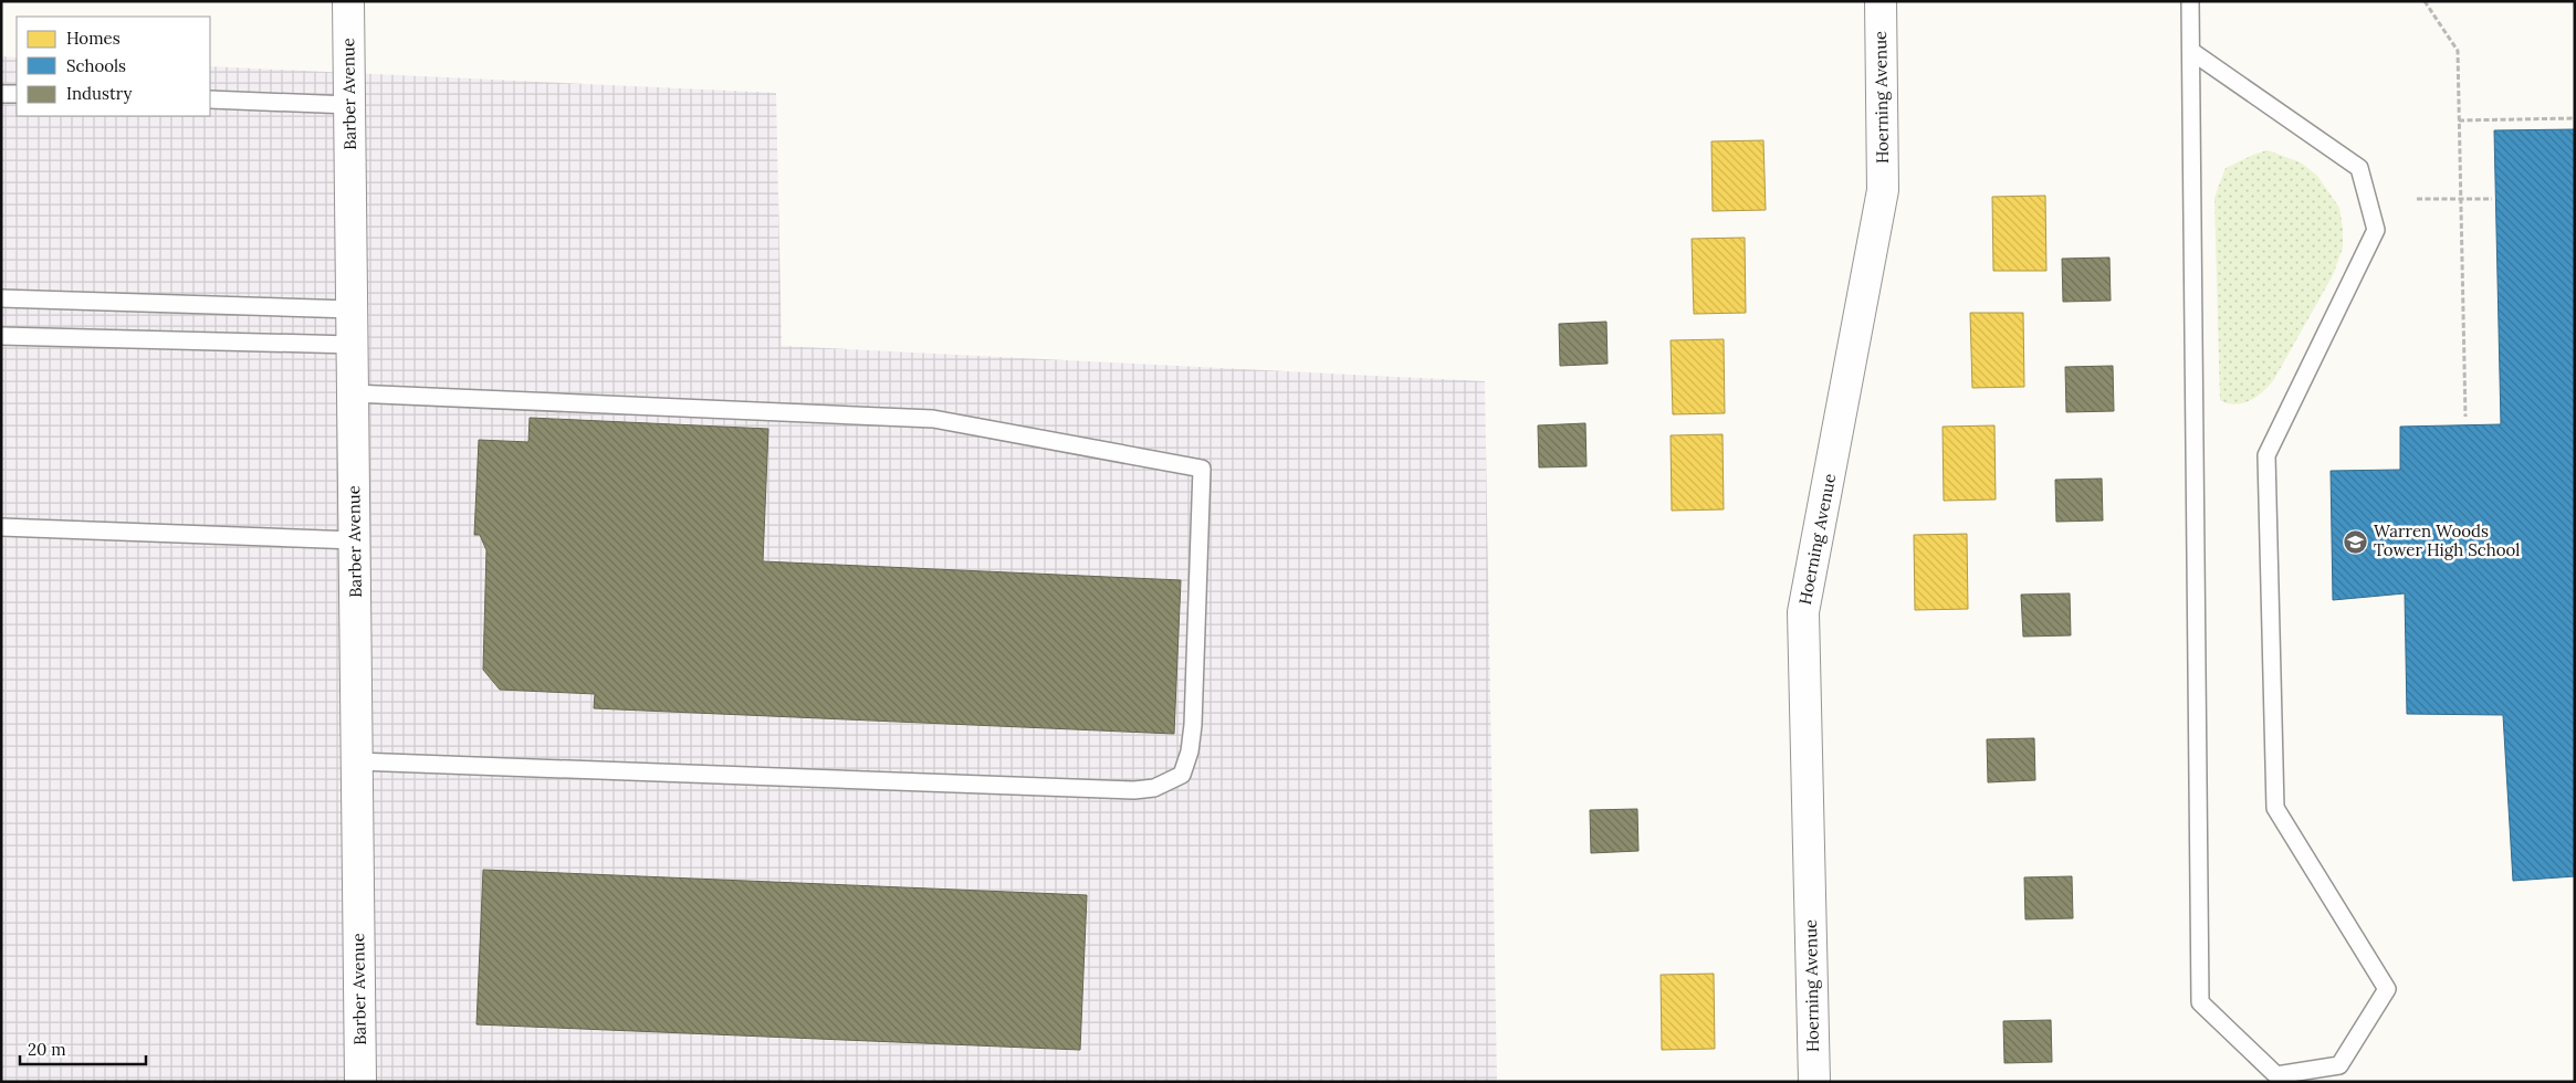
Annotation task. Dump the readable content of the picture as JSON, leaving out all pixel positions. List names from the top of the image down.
{
  "streets": {
    "street": ["Barber Avenue", "Hoerning Avenue"]
  },
  "places": {
    "school or university": ["Warren Woods Tower High School"]
  },
  "legend": ["Homes", "Schools", "Industry"],
  "scale_bar": "20 m"
}
